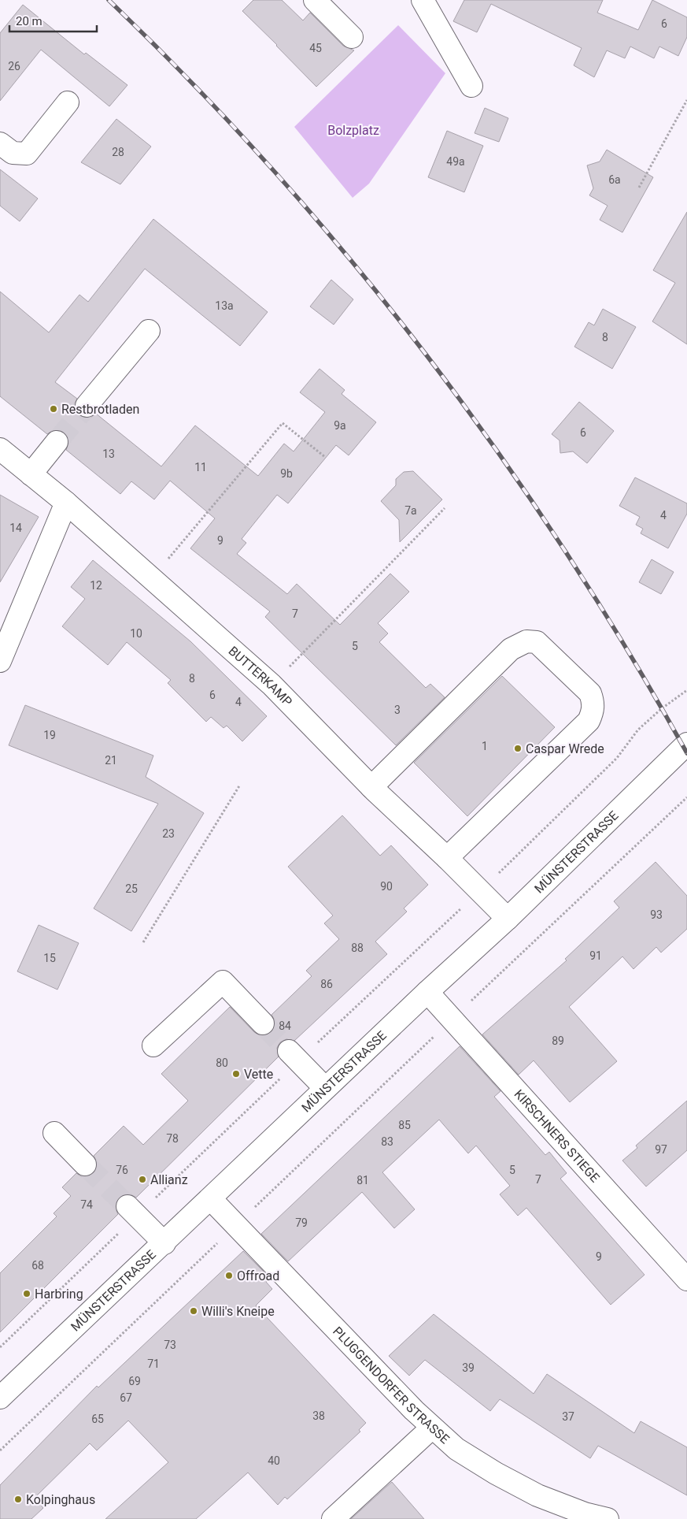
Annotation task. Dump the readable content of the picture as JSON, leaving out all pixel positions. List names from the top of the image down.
{
  "streets": {
    "street": [
      "BUTTERKAMP",
      "MÜNSTERSTRASSE",
      "KIRSCHNERS STIEGE",
      "PLUGGENDORFER STRASSE"
    ]
  },
  "crossings": [
    ["BUTTERKAMP", "MÜNSTERSTRASSE"],
    ["MÜNSTERSTRASSE", "KIRSCHNERS STIEGE"],
    ["MÜNSTERSTRASSE", "PLUGGENDORFER STRASSE"]
  ],
  "parks": ["Bolzplatz"],
  "places": [
    "Restbrotladen",
    "Caspar Wrede",
    "Vette",
    "Allianz",
    "Offroad",
    "Harbring",
    "Willi's Kneipe",
    "Kolpinghaus"
  ],
  "house_numbers": [
    "6",
    "45",
    "26",
    "28",
    "49a",
    "6a",
    "13a",
    "8",
    "9a",
    "6",
    "13",
    "11",
    "9b",
    "7a",
    "4",
    "14",
    "9",
    "12",
    "7",
    "10",
    "5",
    "8",
    "6",
    "4",
    "3",
    "19",
    "1",
    "21",
    "23",
    "90",
    "25",
    "93",
    "88",
    "91",
    "15",
    "86",
    "84",
    "89",
    "80",
    "85",
    "78",
    "83",
    "97",
    "76",
    "5",
    "7",
    "81",
    "74",
    "79",
    "9",
    "68",
    "73",
    "71",
    "39",
    "69",
    "67",
    "38",
    "37",
    "65",
    "40"
  ],
  "scale_bar": "20 m"
}
